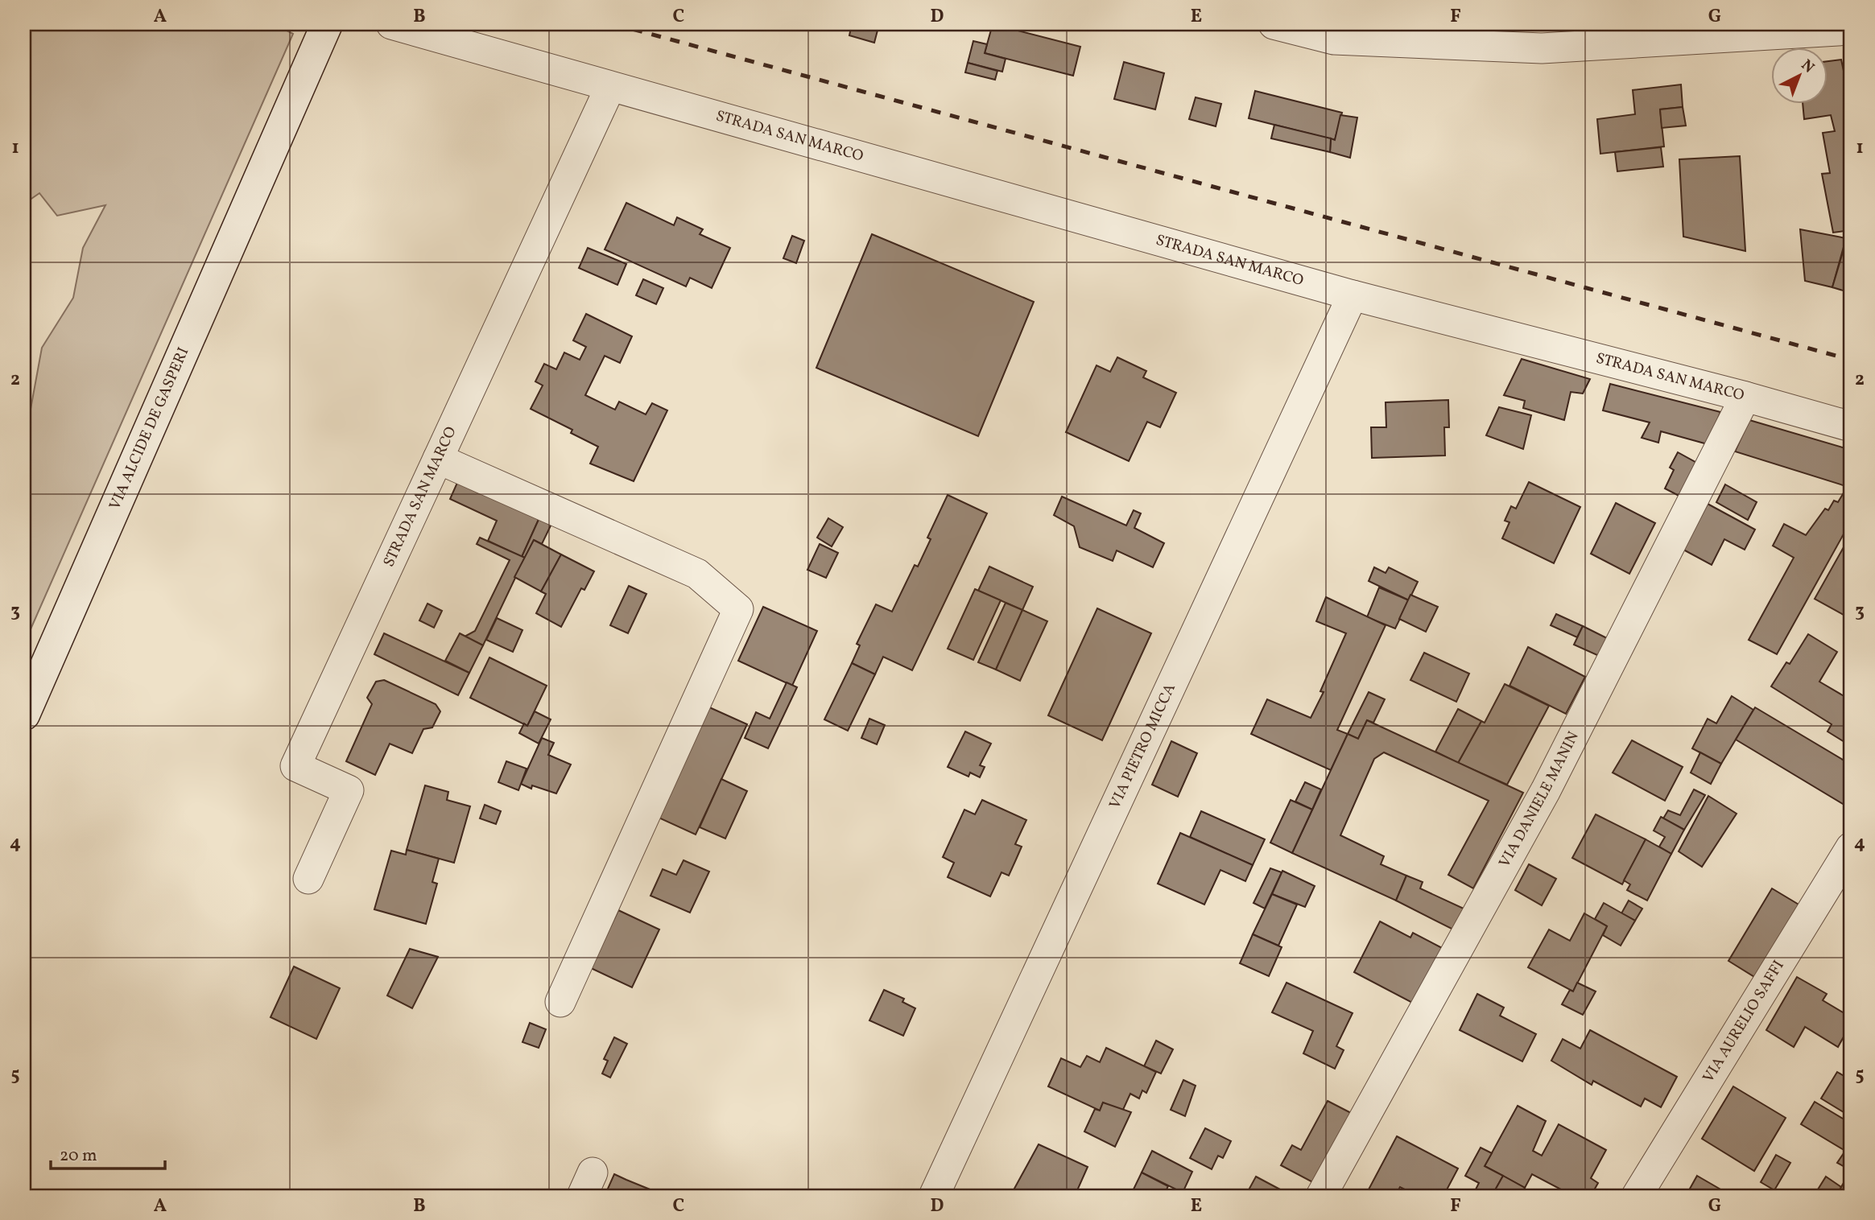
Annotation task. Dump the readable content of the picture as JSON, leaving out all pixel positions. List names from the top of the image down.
{
  "streets": {
    "main road": ["VIA ALCIDE DE GASPERI"],
    "street": [
      "STRADA SAN MARCO",
      "VIA PIETRO MICCA",
      "VIA DANIELE MANIN",
      "VIA AURELIO SAFFI"
    ]
  },
  "crossings": [
    ["STRADA SAN MARCO", "VIA PIETRO MICCA"],
    ["STRADA SAN MARCO", "VIA DANIELE MANIN"]
  ],
  "scale_bar": "20 m",
  "north": "top right",
  "grid": {
    "columns": [
      "A",
      "B",
      "C",
      "D",
      "E",
      "F",
      "G"
    ],
    "rows": [
      "1",
      "2",
      "3",
      "4",
      "5"
    ]
  }
}
